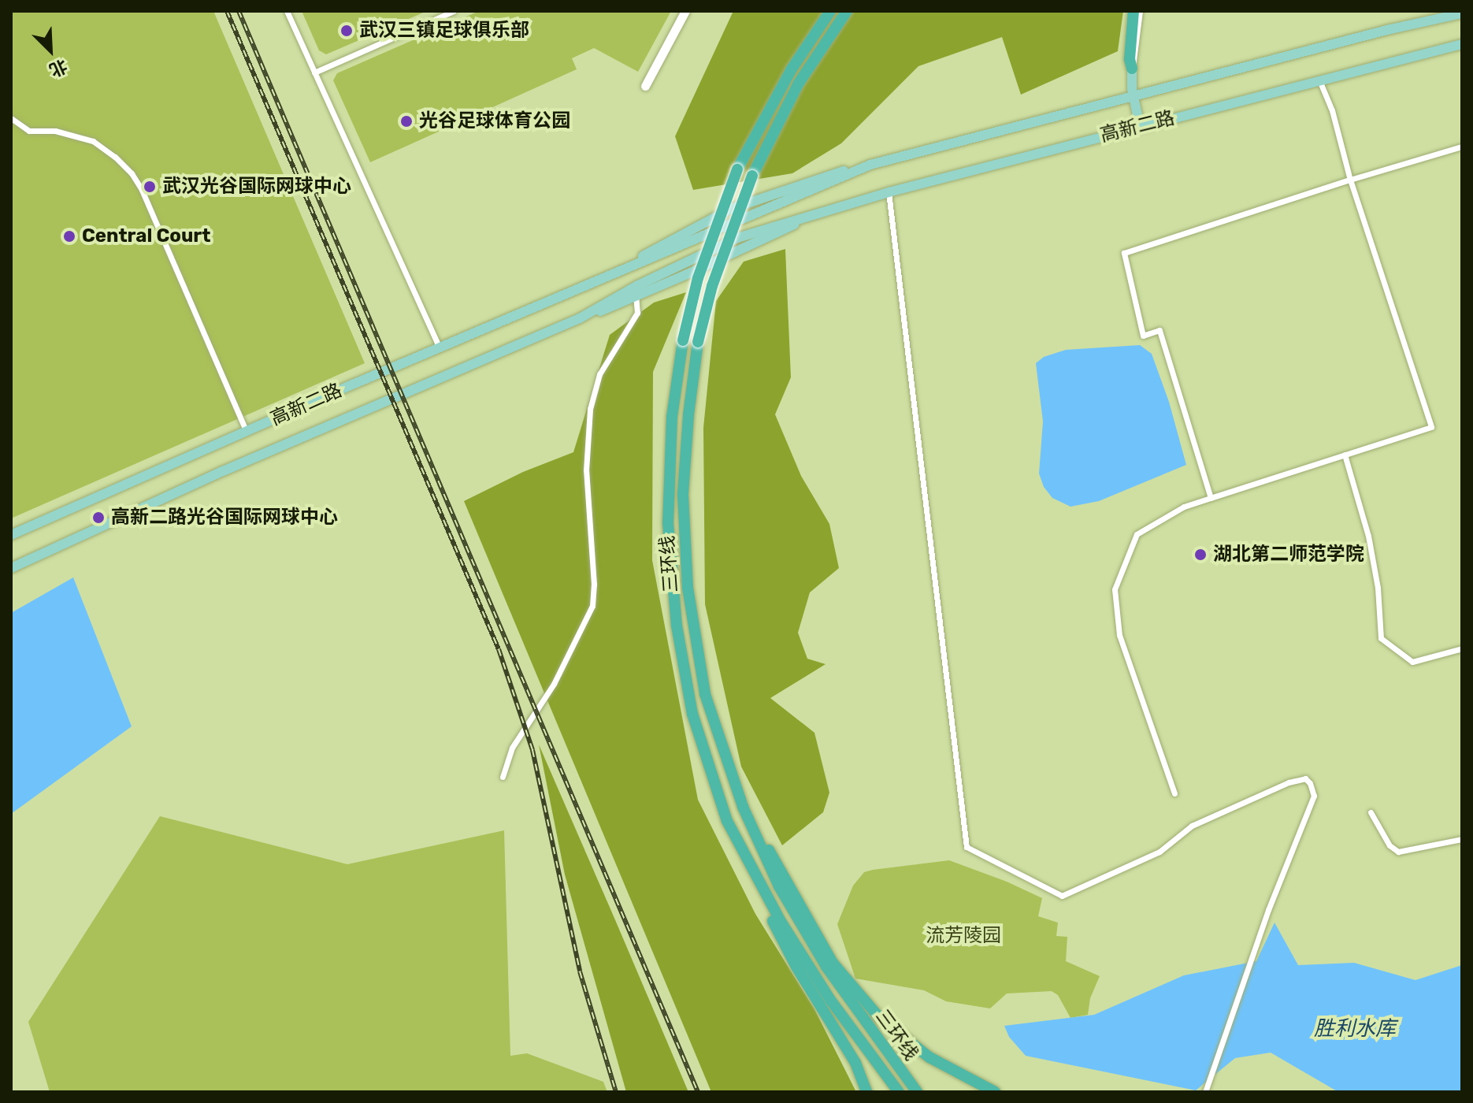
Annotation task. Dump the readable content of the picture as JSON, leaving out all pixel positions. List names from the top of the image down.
{
  "streets": {
    "highway": ["三环线"],
    "main road": ["高新二路"]
  },
  "water": ["胜利水库"],
  "parks": ["流芳陵园"],
  "places": [
    "武汉三镇足球俱乐部",
    "光谷足球体育公园",
    "武汉光谷国际网球中心",
    "Central Court",
    "高新二路光谷国际网球中心",
    "湖北第二师范学院"
  ],
  "north": "bottom right"
}
